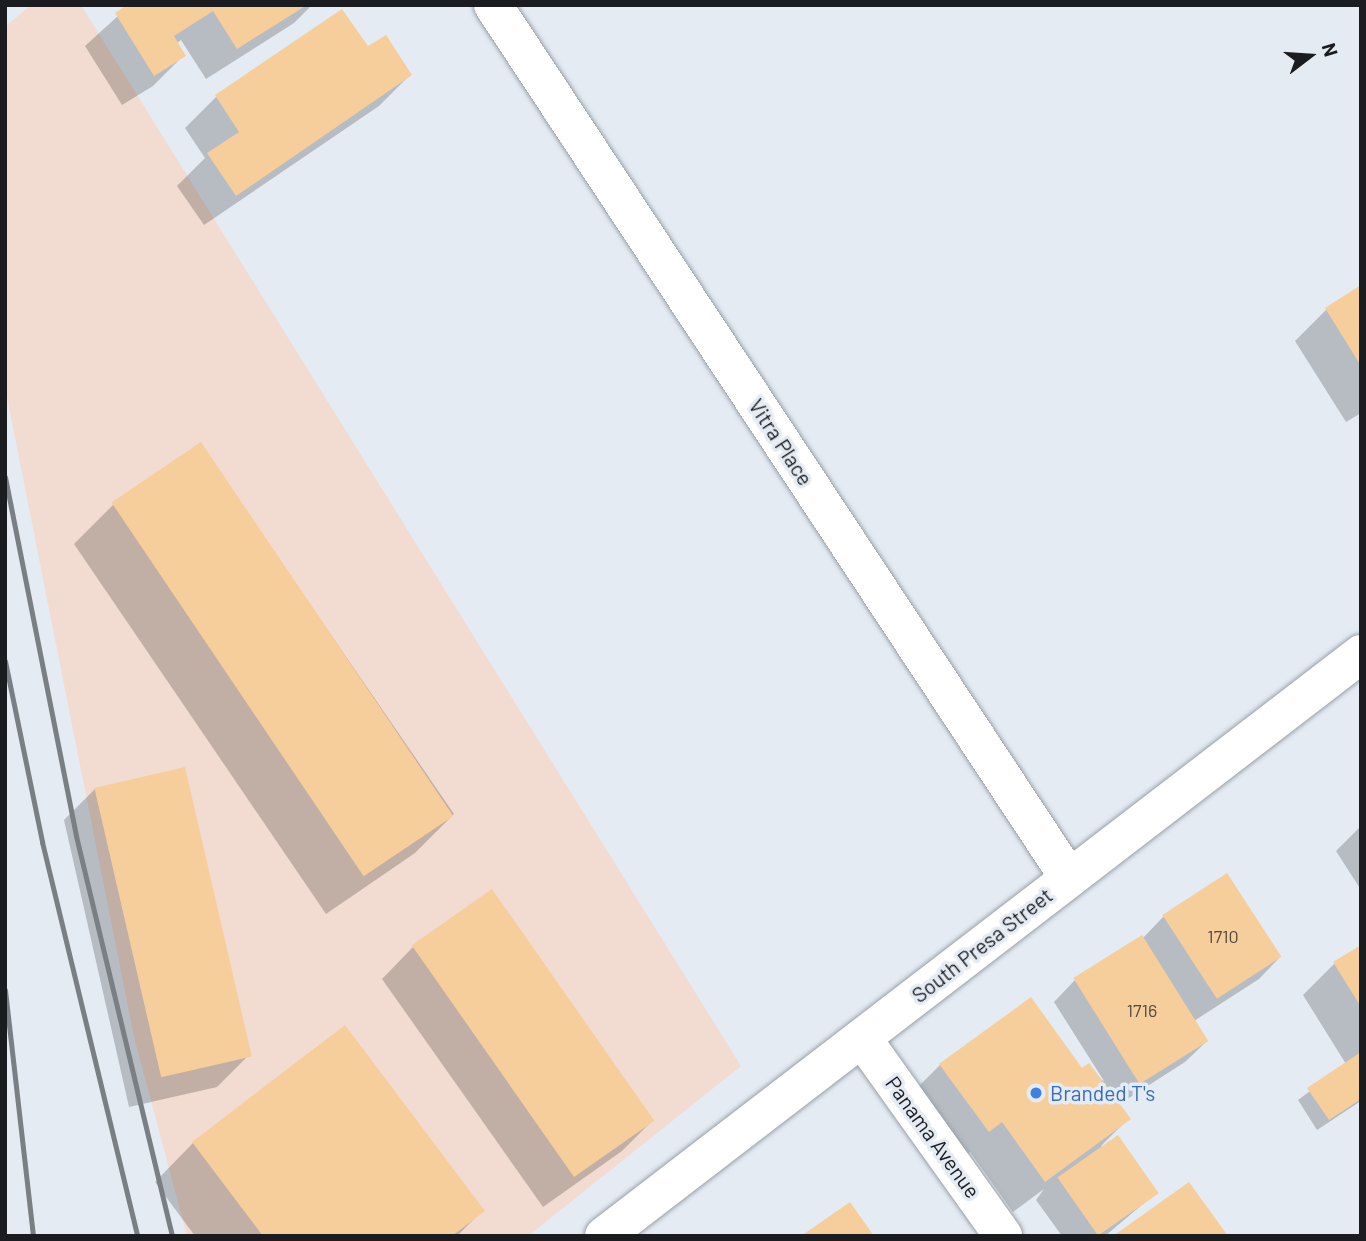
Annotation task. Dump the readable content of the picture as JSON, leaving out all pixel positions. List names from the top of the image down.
{
  "streets": {
    "street": ["Vitra Place", "South Presa Street", "Panama Avenue"]
  },
  "crossings": [
    ["Vitra Place", "South Presa Street"],
    ["South Presa Street", "Panama Avenue"]
  ],
  "places": ["Branded T's"],
  "house_numbers": ["1710", "1716"],
  "north": "right"
}
